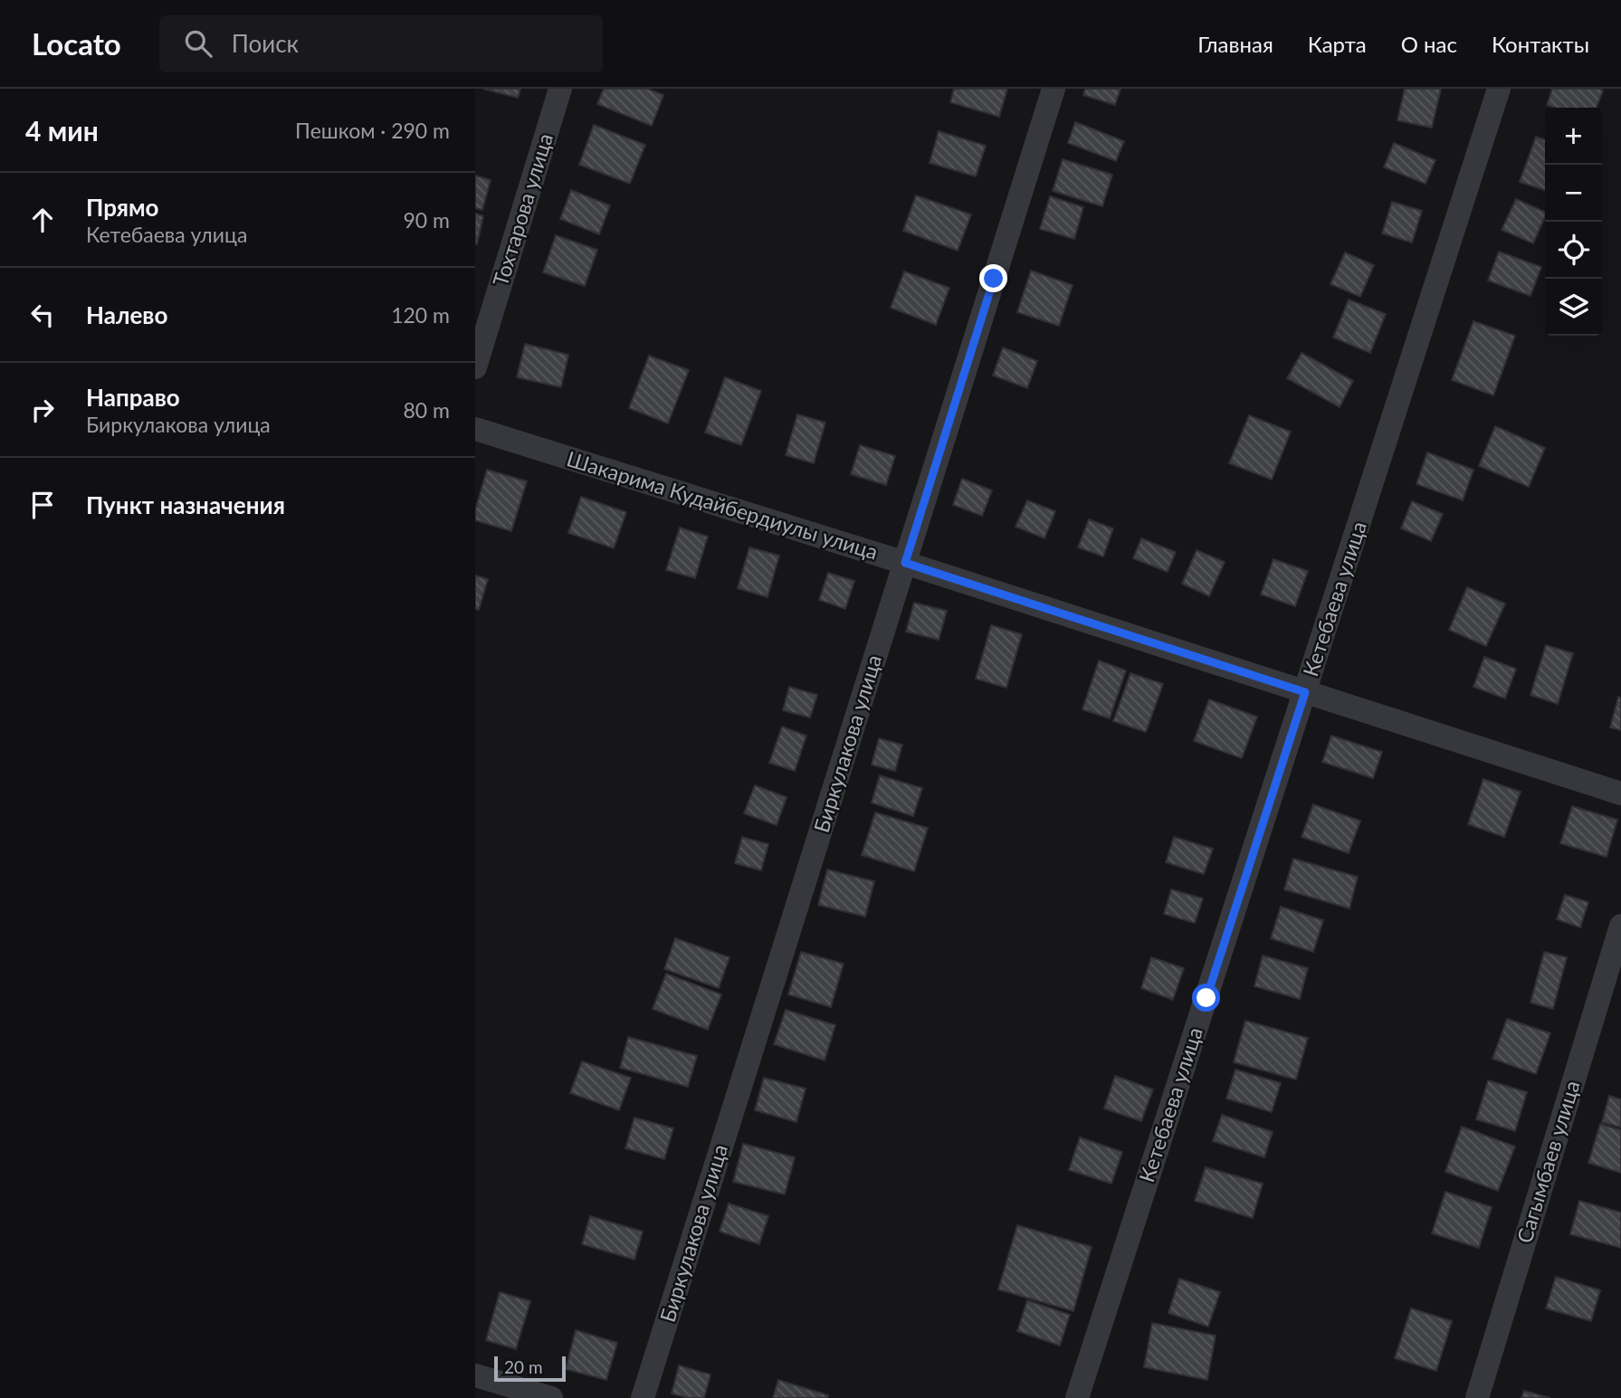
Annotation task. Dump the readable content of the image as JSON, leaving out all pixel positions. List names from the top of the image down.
{
  "streets": {
    "street": [
      "Тохтарова улица",
      "Шакарима Кудайбердиулы улица",
      "Кетебаева улица",
      "Биркулакова улица",
      "Сагымбаев улица"
    ]
  },
  "crossings": [
    ["Шакарима Кудайбердиулы улица", "Кетебаева улица"],
    ["Шакарима Кудайбердиулы улица", "Биркулакова улица"]
  ],
  "scale_bar": "20 m",
  "page": {
    "header": "Locato",
    "search": "Поиск",
    "nav": [
      "Главная",
      "Карта",
      "О нас",
      "Контакты"
    ],
    "heading": ["4 мин", "Пешком · 290 m"],
    "map_buttons": ["+", "−"],
    "list": [
      ["Прямо", "Кетебаева улица", "90 m"],
      ["Налево", "120 m"],
      ["Направо", "Биркулакова улица", "80 m"],
      "Пункт назначения"
    ],
    "scale": "20 m"
  }
}
